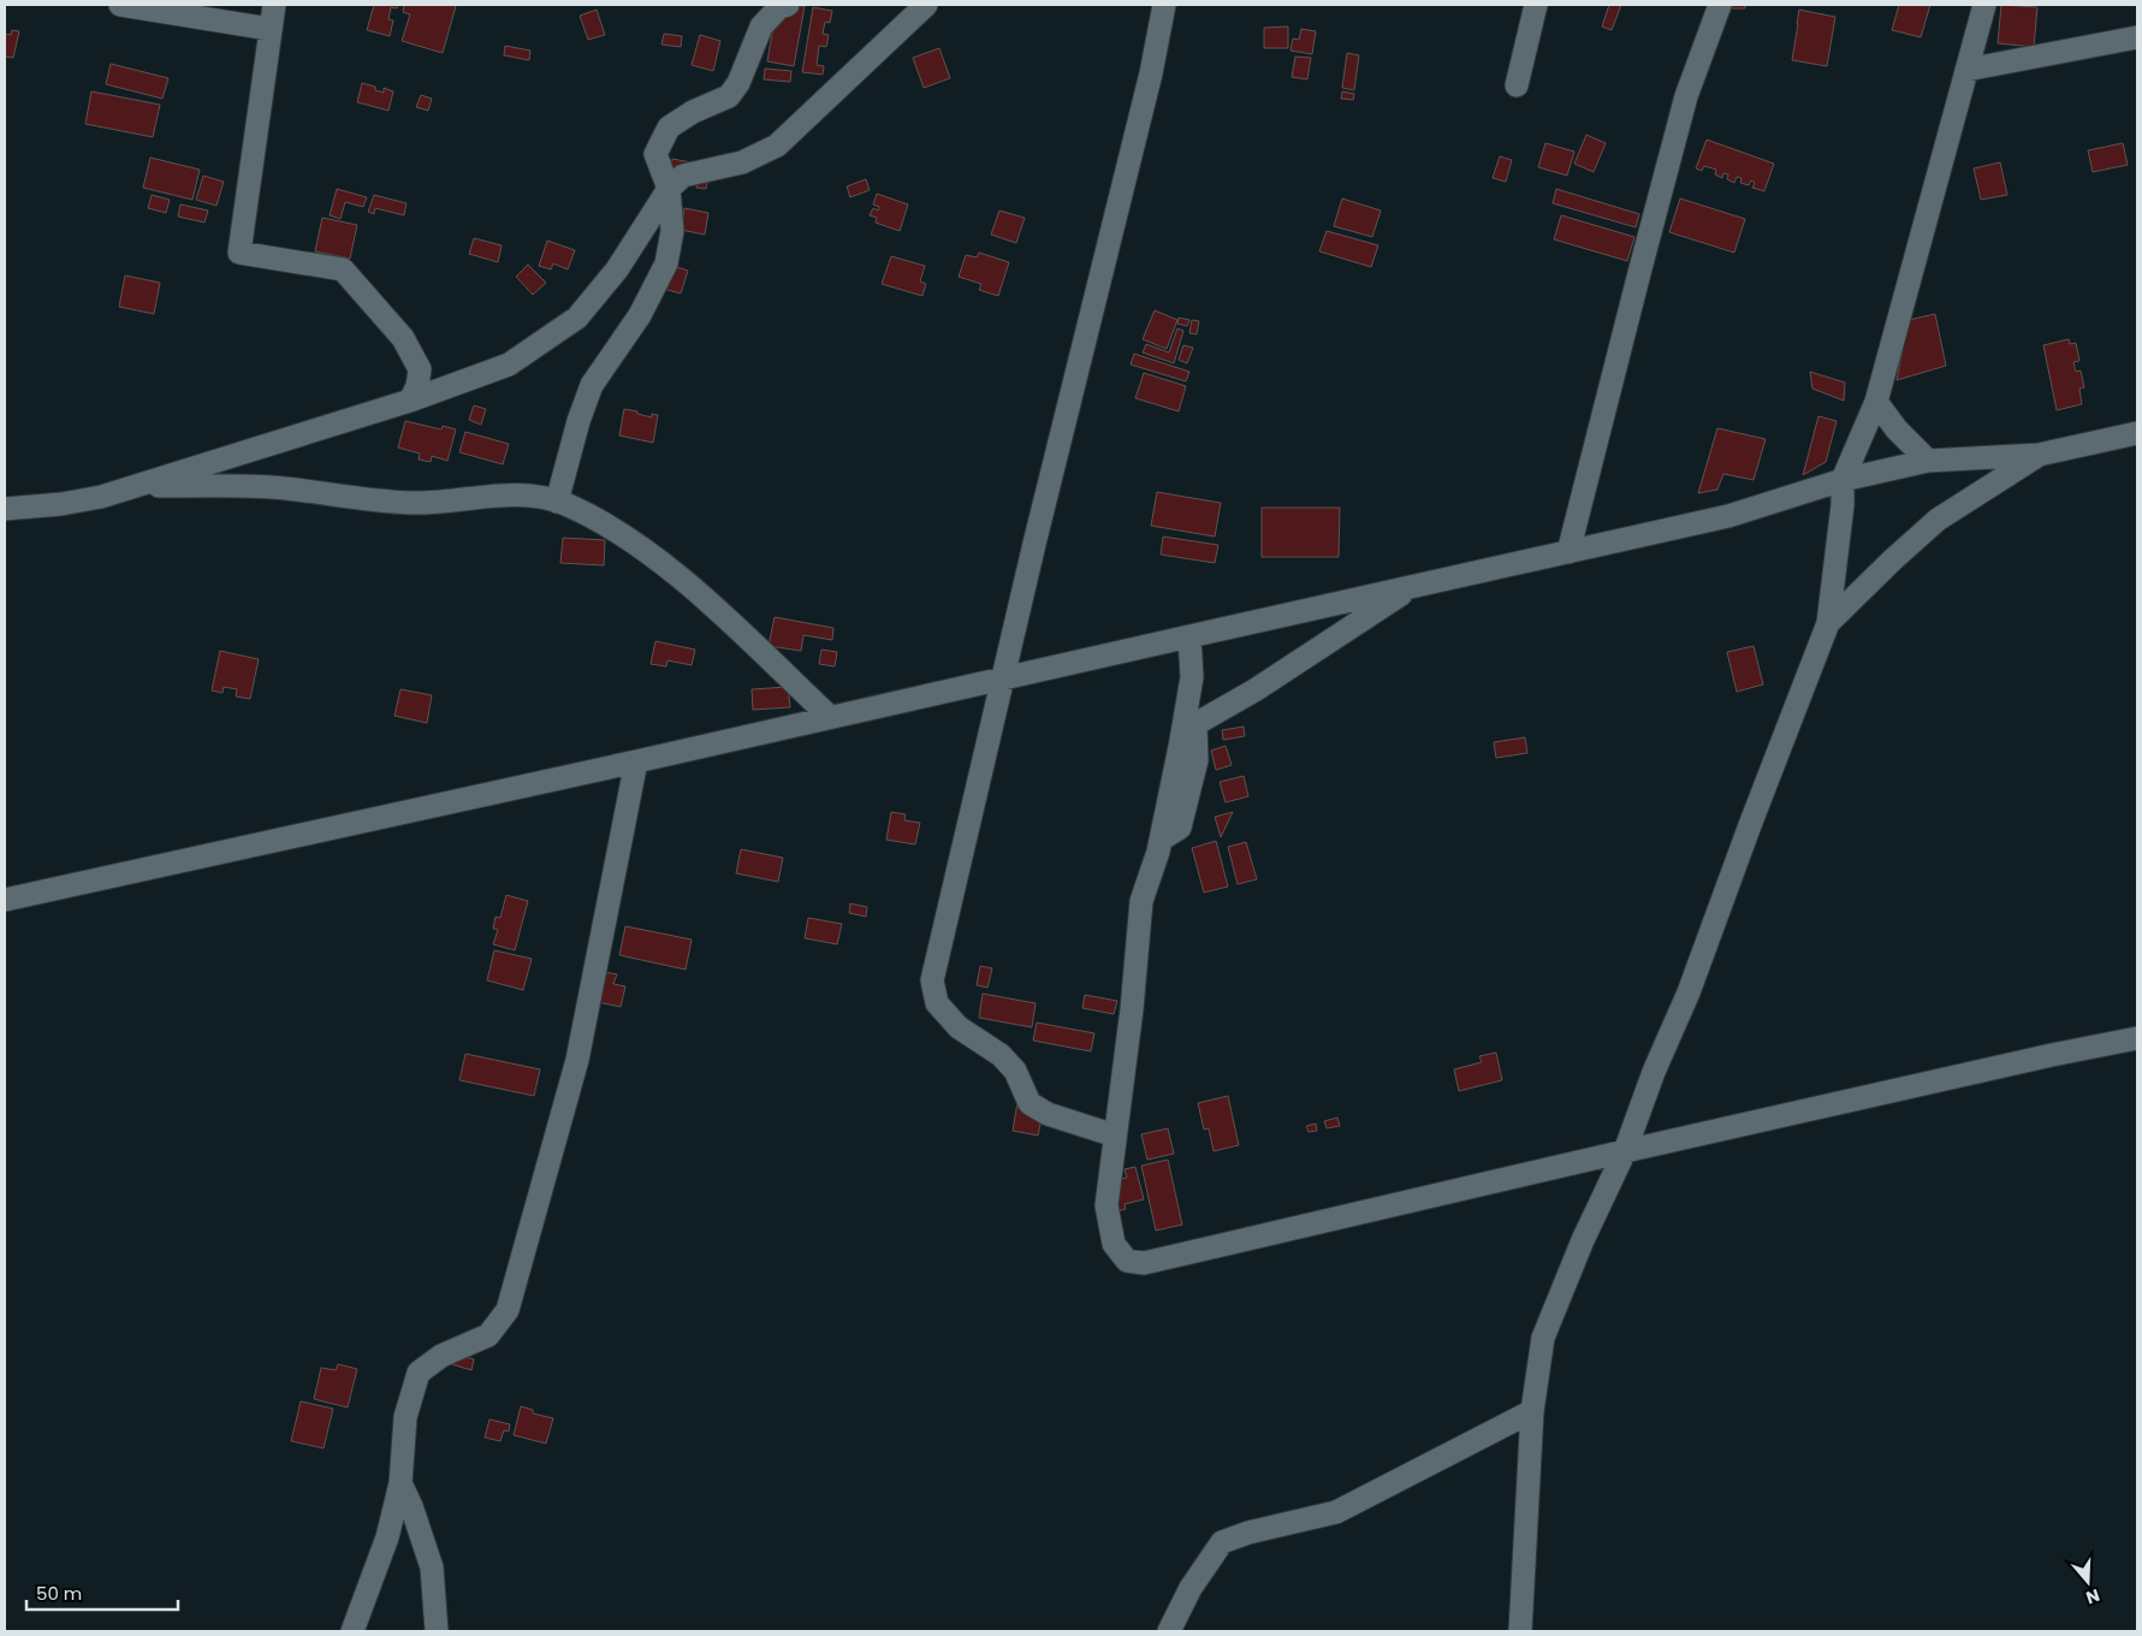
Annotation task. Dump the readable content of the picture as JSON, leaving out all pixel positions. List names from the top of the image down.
{
  "scale_bar": "50 m",
  "north": "bottom"
}
